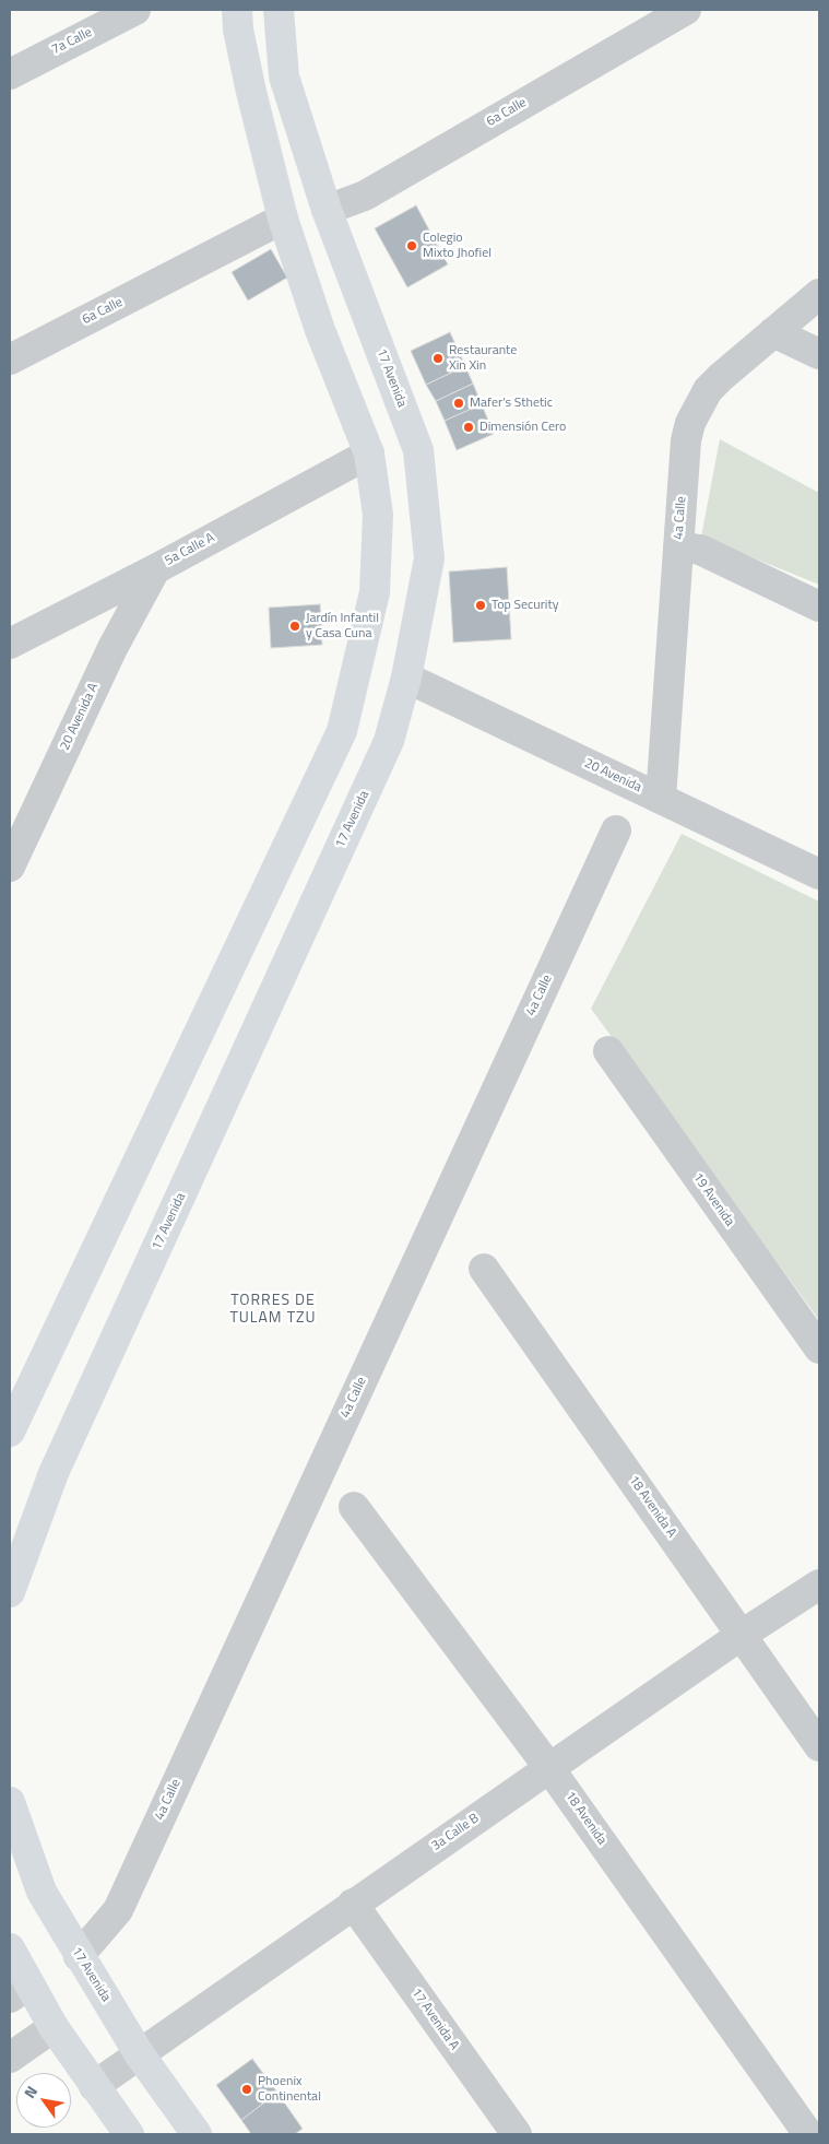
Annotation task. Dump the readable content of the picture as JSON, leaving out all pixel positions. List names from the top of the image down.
{
  "streets": {
    "main road": ["17 Avenida"],
    "street": [
      "7a Calle",
      "6a Calle",
      "4a Calle",
      "5a Calle A",
      "20 Avenida A",
      "20 Avenida",
      "19 Avenida",
      "18 Avenida A",
      "18 Avenida",
      "3a Calle B",
      "17 Avenida A"
    ]
  },
  "crossings": [
    ["6a Calle", "17 Avenida"],
    ["17 Avenida", "4a Calle"],
    ["17 Avenida", "20 Avenida"],
    ["17 Avenida", "3a Calle B"],
    ["4a Calle", "20 Avenida"],
    ["5a Calle A", "20 Avenida A"],
    ["18 Avenida A", "3a Calle B"],
    ["18 Avenida", "3a Calle B"],
    ["3a Calle B", "17 Avenida A"]
  ],
  "districts": ["TORRES DE TULAM TZU"],
  "places": [
    "Colegio Mixto Jhofiel",
    "Restaurante Xin Xin",
    "Mafer's Sthetic",
    "Dimensión Cero",
    "Top Security",
    "Jardín Infantil y Casa Cuna",
    "Phoenix Continental"
  ],
  "north": "top left"
}
